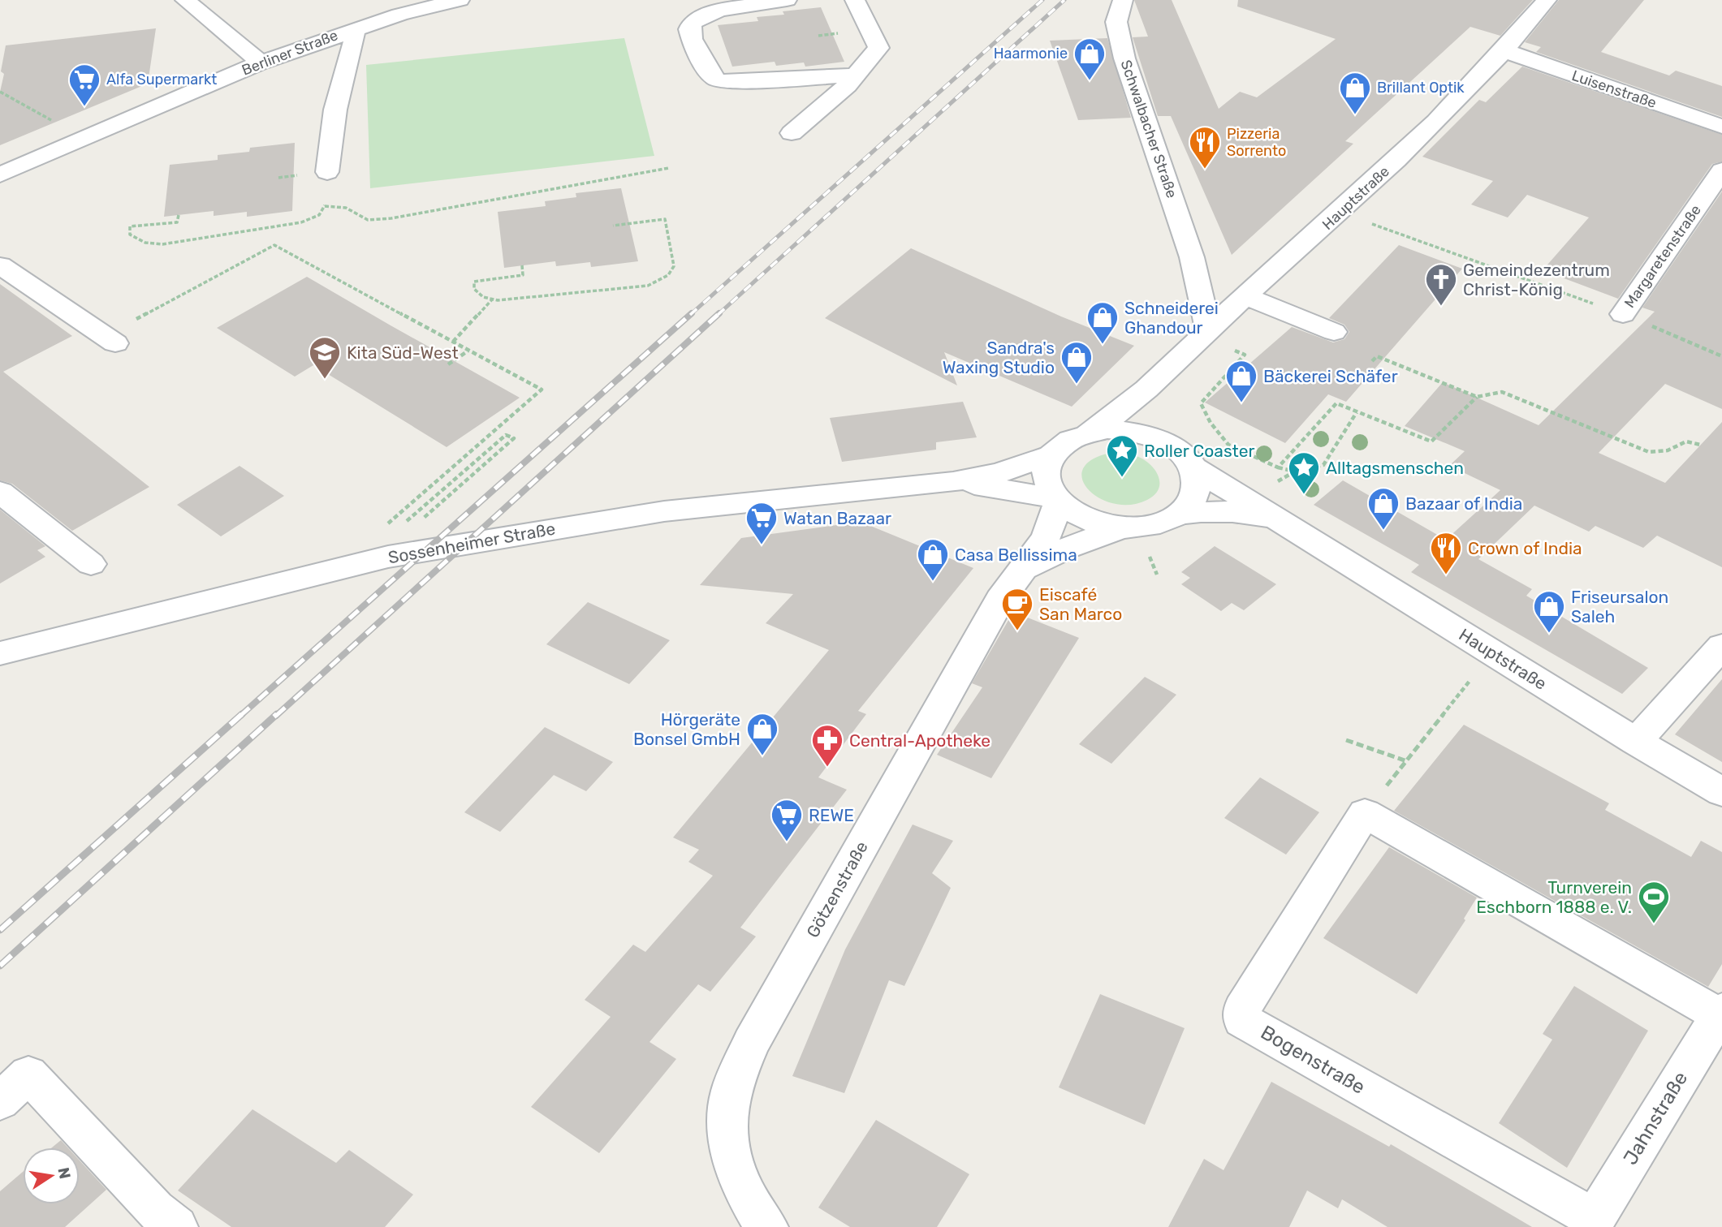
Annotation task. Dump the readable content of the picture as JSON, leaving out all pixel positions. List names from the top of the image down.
{
  "streets": {
    "street": [
      "Berliner Straße",
      "Luisenstraße",
      "Schwalbacher Straße",
      "Hauptstraße",
      "Margaretenstraße",
      "Sossenheimer Straße",
      "Götzenstraße",
      "Bogenstraße",
      "Jahnstraße"
    ]
  },
  "crossings": [
    ["Luisenstraße", "Hauptstraße"],
    ["Schwalbacher Straße", "Hauptstraße"],
    ["Hauptstraße", "Sossenheimer Straße"],
    ["Hauptstraße", "Götzenstraße"],
    ["Sossenheimer Straße", "Götzenstraße"],
    ["Bogenstraße", "Jahnstraße"]
  ],
  "places": {
    "shop": [
      "Haarmonie",
      "Brillant Optik",
      "Schneiderei Ghandour",
      "Sandra's Waxing Studio",
      "Bäckerei Schäfer",
      "Bazaar of India",
      "Casa Bellissima",
      "Friseursalon Saleh",
      "Hörgeräte Bonsel GmbH"
    ],
    "supermarket": ["Alfa Supermarkt", "Watan Bazaar", "REWE"],
    "restaurant": ["Pizzeria Sorrento", "Crown of India"],
    "church": ["Gemeindezentrum Christ-König"],
    "school or university": ["Kita Süd-West"],
    "place": ["Roller Coaster", "Alltagsmenschen"],
    "cafe": ["Eiscafé San Marco"],
    "pharmacy": ["Central-Apotheke"],
    "sports": ["Turnverein Eschborn 1888 e. V."]
  },
  "north": "right"
}
